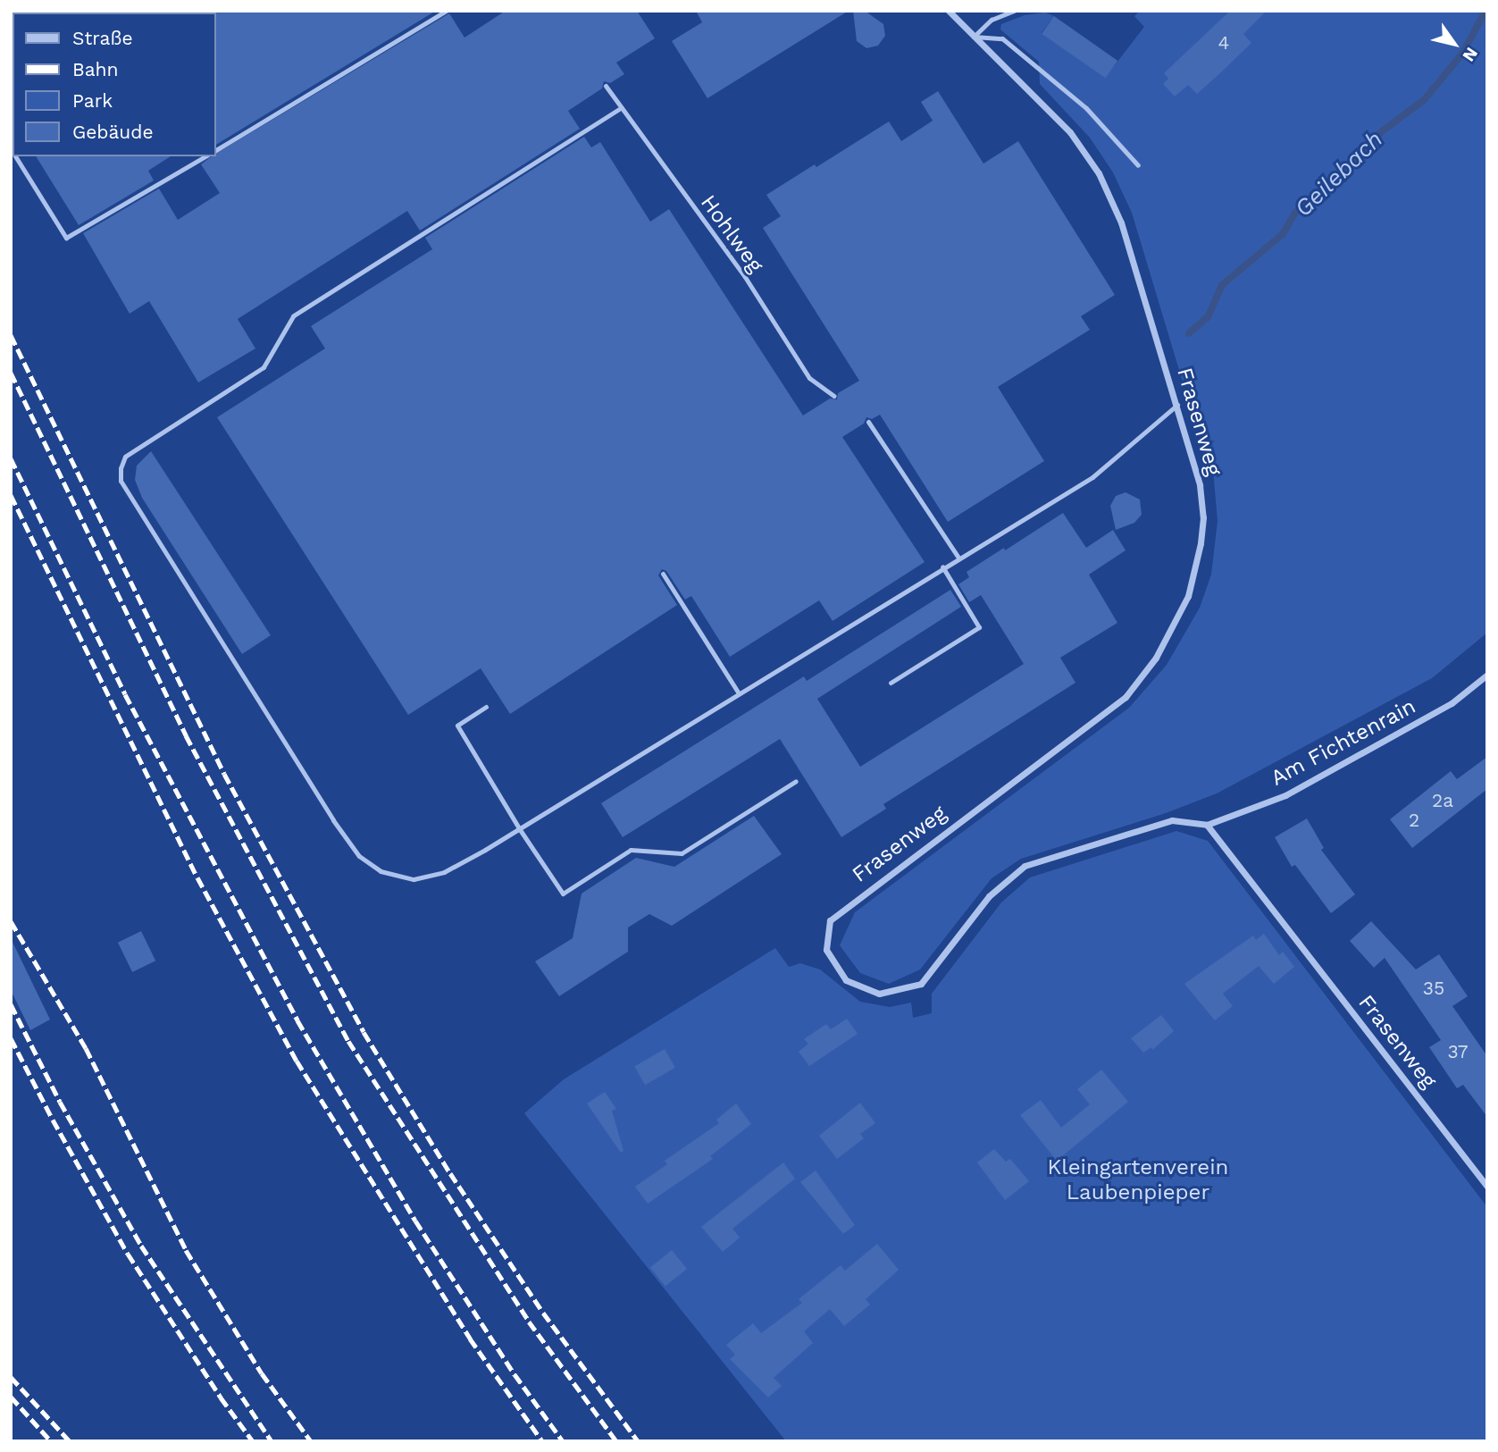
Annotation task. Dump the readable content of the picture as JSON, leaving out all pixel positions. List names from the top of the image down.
{
  "streets": {
    "street": ["Frasenweg", "Am Fichtenrain"],
    "lane": ["Hohlweg"]
  },
  "crossings": [
    ["Frasenweg", "Am Fichtenrain"]
  ],
  "water": ["Geilebach"],
  "parks": ["Kleingartenverein Laubenpieper"],
  "house_numbers": [
    "4",
    "2a",
    "2",
    "35",
    "37"
  ],
  "legend": [
    "Straße",
    "Bahn",
    "Park",
    "Gebäude"
  ],
  "north": "bottom right"
}
